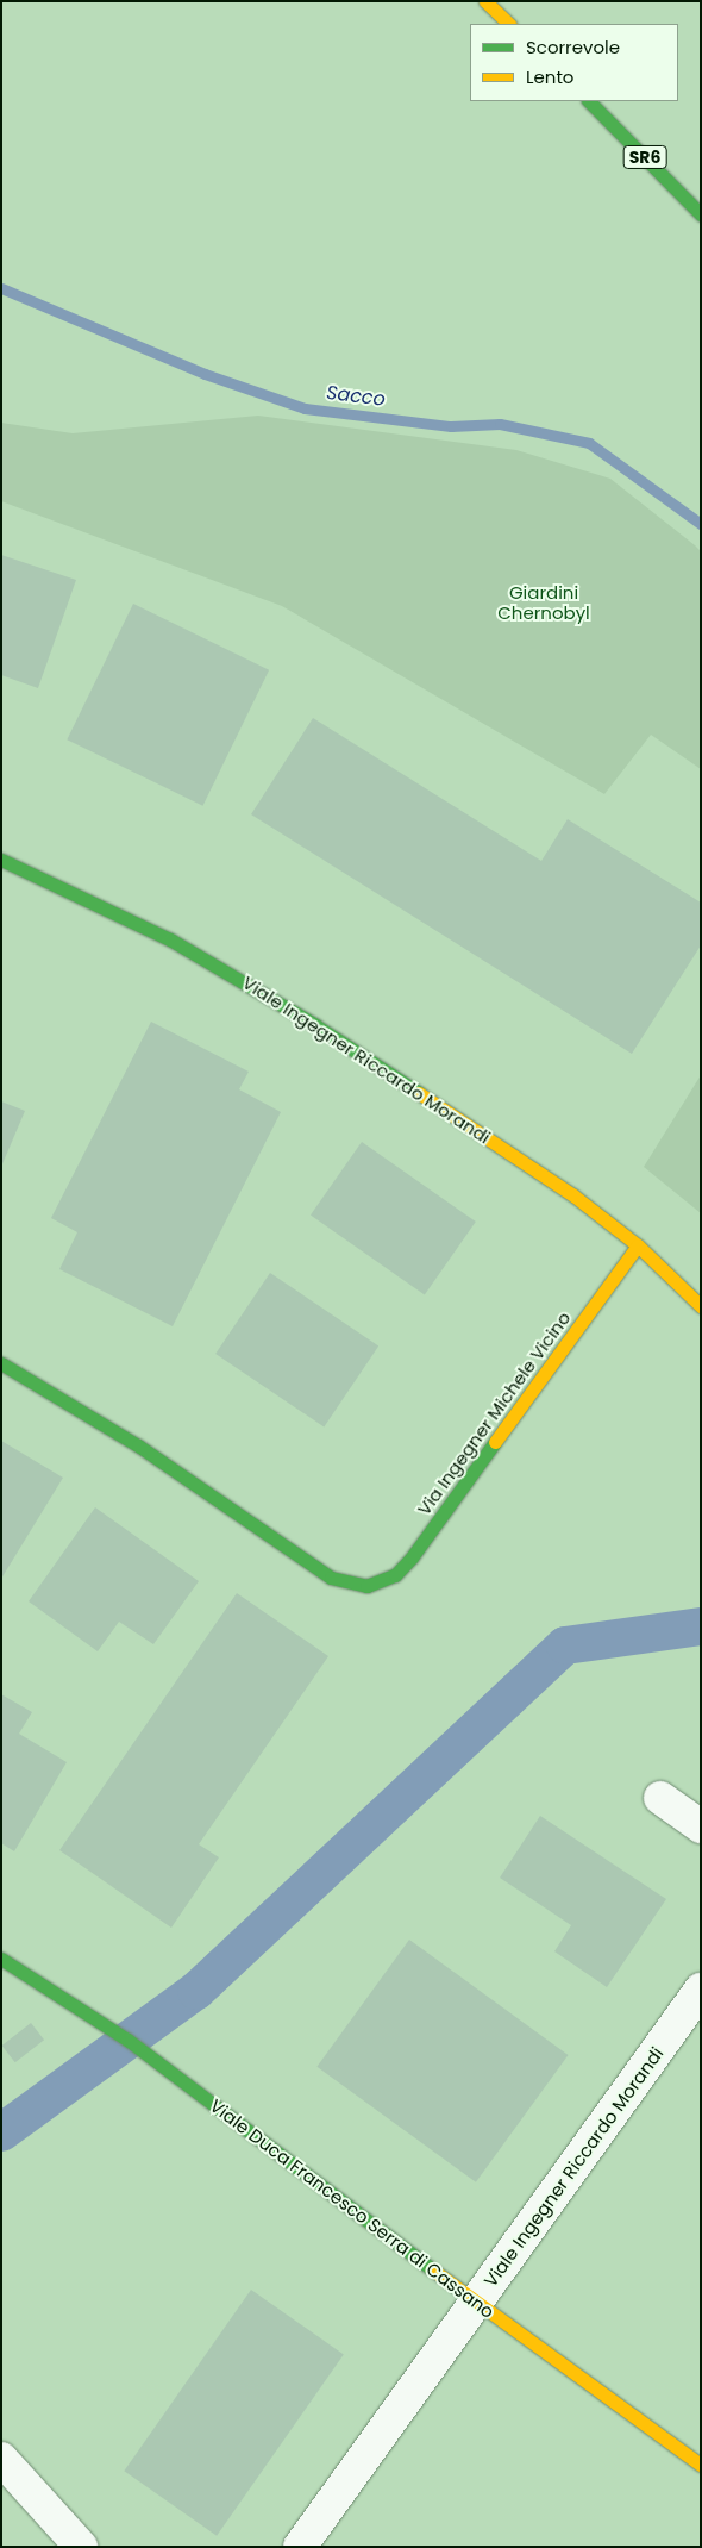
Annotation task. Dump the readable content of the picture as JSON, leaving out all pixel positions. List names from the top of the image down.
{
  "streets": {
    "street": [
      "SR6",
      "Viale Ingegner Riccardo Morandi",
      "Via Ingegner Michele Vicino",
      "Viale Duca Francesco Serra di Cassano"
    ]
  },
  "crossings": [
    ["Viale Ingegner Riccardo Morandi", "Via Ingegner Michele Vicino"],
    ["Viale Ingegner Riccardo Morandi", "Viale Duca Francesco Serra di Cassano"]
  ],
  "water": ["Sacco"],
  "parks": ["Giardini Chernobyl"],
  "legend": ["Scorrevole", "Lento"]
}
